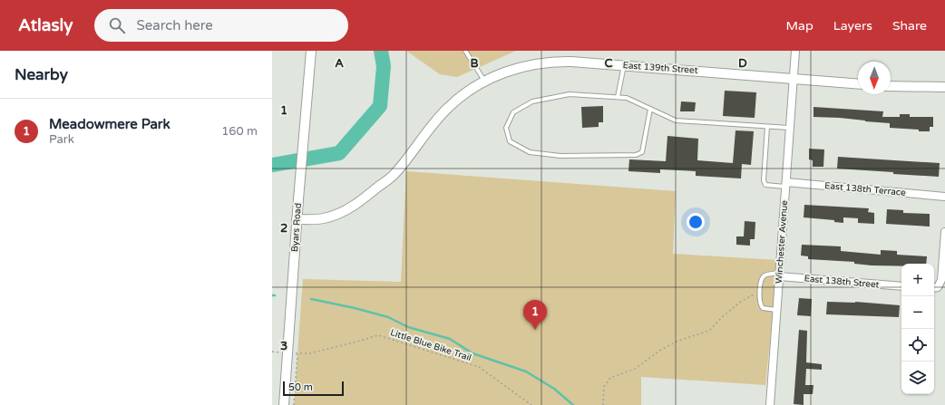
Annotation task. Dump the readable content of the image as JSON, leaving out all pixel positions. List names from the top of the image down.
{
  "streets": {
    "street": [
      "East 139th Street",
      "East 138th Terrace",
      "Byars Road",
      "Winchester Avenue",
      "East 138th Street"
    ],
    "path": ["Little Blue Bike Trail"]
  },
  "crossings": [
    ["East 139th Street", "Byars Road"],
    ["East 139th Street", "Winchester Avenue"],
    ["East 138th Terrace", "Winchester Avenue"],
    ["Byars Road", "Little Blue Bike Trail"],
    ["Winchester Avenue", "East 138th Street"]
  ],
  "scale_bar": "50 m",
  "north": "bottom",
  "page": {
    "header": "Atlasly",
    "search": "Search here",
    "nav": ["Map", "Layers", "Share"],
    "heading": "Nearby",
    "list": [
      {
        "mark": "1",
        "name": "Meadowmere Park",
        "note": "Park",
        "value": "160 m"
      }
    ],
    "map_buttons": ["+", "−"],
    "pins": "1",
    "scale": "50 m"
  },
  "grid": {
    "columns": [
      "A",
      "B",
      "C",
      "D"
    ],
    "rows": ["1", "2", "3"]
  }
}
